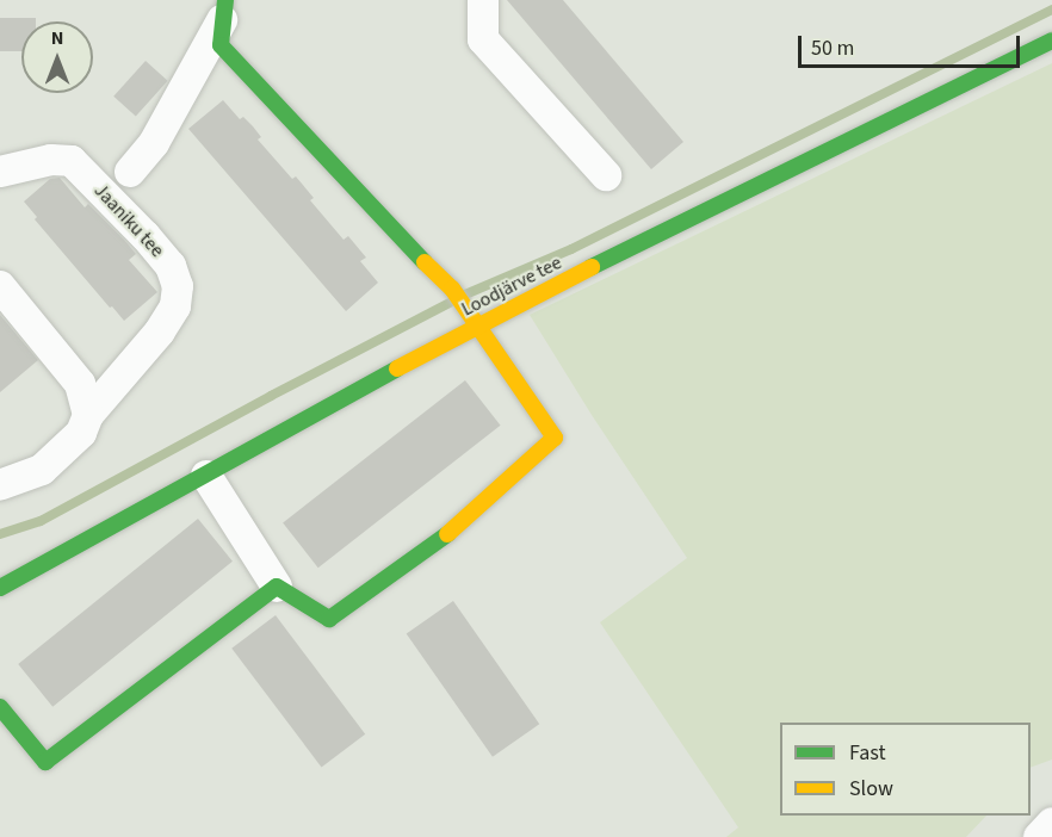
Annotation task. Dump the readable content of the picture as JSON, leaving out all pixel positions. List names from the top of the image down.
{
  "streets": {
    "street": ["Jaaniku tee", "Loodjärve tee"]
  },
  "legend": ["Fast", "Slow"],
  "scale_bar": "50 m",
  "north": "top"
}
